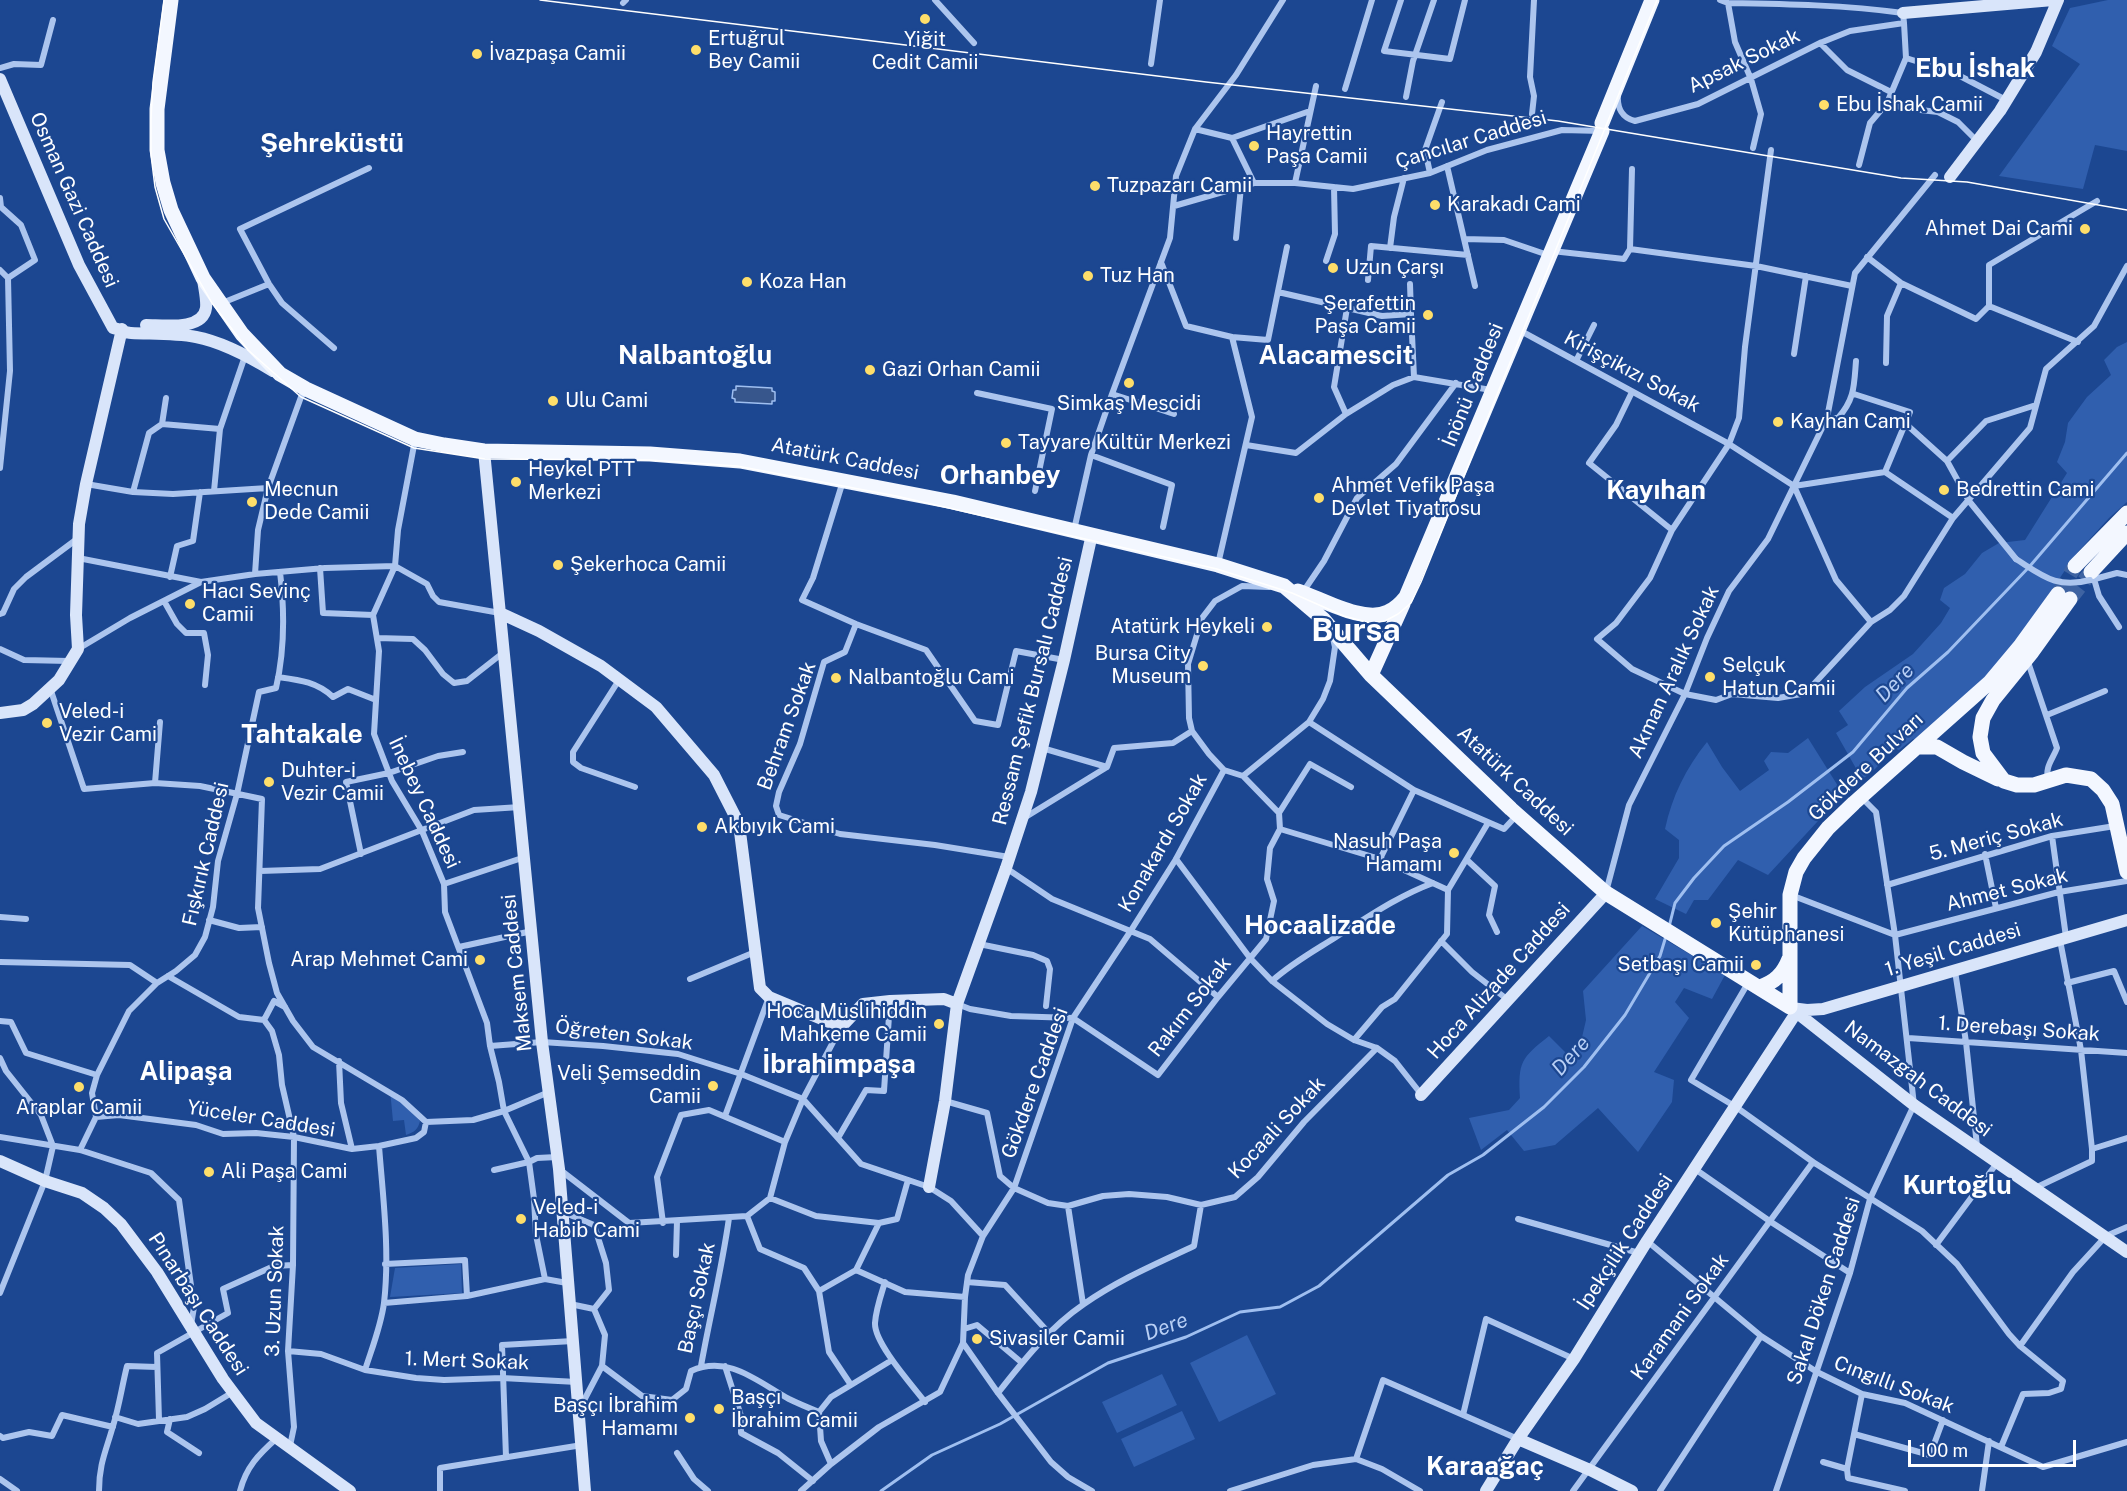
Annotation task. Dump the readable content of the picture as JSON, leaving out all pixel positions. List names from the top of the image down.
{
  "streets": {
    "main road": [
      "Osman Gazi Caddesi",
      "İnönü Caddesi",
      "Atatürk Caddesi",
      "Ressam Şefik Bursalı Caddesi",
      "Gökdere Bulvarı",
      "1. Yeşil Caddesi",
      "Maksem Caddesi",
      "Hoca Alizade Caddesi",
      "Namazgah Caddesi",
      "İpekçilik Caddesi",
      "Pınarbaşı Caddesi"
    ],
    "street": [
      "Apsak Sokak",
      "Çancılar Caddesi",
      "Kirişçikızı Sokak",
      "Akman Aralık Sokak",
      "Behram Sokak",
      "İnebey Caddesi",
      "5. Meriç Sokak",
      "Konakardı Sokak",
      "Fışkırık Caddesi",
      "Ahmet Sokak",
      "Rakım Sokak",
      "1. Derebaşı Sokak",
      "Öğreten Sokak",
      "Gökdere Caddesi",
      "Yüceler Caddesi",
      "Kocaali Sokak",
      "3. Uzun Sokak",
      "Sakal Döken Caddesi",
      "Başçı Sokak",
      "Karamani Sokak",
      "1. Mert Sokak",
      "Cıngıllı Sokak"
    ]
  },
  "crossings": [
    ["Apsak Sokak", "İnönü Caddesi"],
    ["Çancılar Caddesi", "İnönü Caddesi"],
    ["Kirişçikızı Sokak", "İnönü Caddesi"],
    ["Kirişçikızı Sokak", "Akman Aralık Sokak"],
    ["Atatürk Caddesi", "Akman Aralık Sokak"],
    ["Atatürk Caddesi", "Ressam Şefik Bursalı Caddesi"],
    ["Atatürk Caddesi", "Konakardı Sokak"],
    ["Atatürk Caddesi", "Maksem Caddesi"],
    ["Atatürk Caddesi", "Hoca Alizade Caddesi"],
    ["Atatürk Caddesi", "Namazgah Caddesi"],
    ["Akman Aralık Sokak", "Hoca Alizade Caddesi"],
    ["Ressam Şefik Bursalı Caddesi", "Behram Sokak"],
    ["Gökdere Bulvarı", "1. Yeşil Caddesi"],
    ["Gökdere Bulvarı", "Namazgah Caddesi"],
    ["Gökdere Bulvarı", "İpekçilik Caddesi"],
    ["İnebey Caddesi", "Öğreten Sokak"],
    ["Konakardı Sokak", "Gökdere Caddesi"],
    ["Fışkırık Caddesi", "Yüceler Caddesi"],
    ["1. Yeşil Caddesi", "Namazgah Caddesi"],
    ["1. Yeşil Caddesi", "İpekçilik Caddesi"],
    ["Maksem Caddesi", "Öğreten Sokak"],
    ["Maksem Caddesi", "1. Mert Sokak"],
    ["Rakım Sokak", "Gökdere Caddesi"],
    ["Namazgah Caddesi", "İpekçilik Caddesi"],
    ["Namazgah Caddesi", "Sakal Döken Caddesi"],
    ["Gökdere Caddesi", "Kocaali Sokak"],
    ["Yüceler Caddesi", "3. Uzun Sokak"],
    ["İpekçilik Caddesi", "Cıngıllı Sokak"],
    ["3. Uzun Sokak", "Pınarbaşı Caddesi"],
    ["3. Uzun Sokak", "1. Mert Sokak"],
    ["Sakal Döken Caddesi", "Cıngıllı Sokak"],
    ["Karamani Sokak", "Cıngıllı Sokak"]
  ],
  "districts": [
    "Ebu İshak",
    "Şehreküstü",
    "Nalbantoğlu",
    "Alacamescit",
    "Orhanbey",
    "Kayıhan",
    "Bursa",
    "Tahtakale",
    "Hocaalizade",
    "İbrahimpaşa",
    "Alipaşa",
    "Kurtoğlu",
    "Karaağaç"
  ],
  "water": ["Dere"],
  "places": [
    "Yiğit Cedit Camii",
    "Ertuğrul Bey Camii",
    "İvazpaşa Camii",
    "Ebu İshak Camii",
    "Hayrettin Paşa Camii",
    "Tuzpazarı Camii",
    "Karakadı Cami",
    "Ahmet Dai Cami",
    "Uzun Çarşı",
    "Tuz Han",
    "Koza Han",
    "Şerafettin Paşa Camii",
    "Gazi Orhan Camii",
    "Simkaş Mescidi",
    "Ulu Cami",
    "Kayhan Cami",
    "Tayyare Kültür Merkezi",
    "Heykel PTT Merkezi",
    "Bedrettin Cami",
    "Ahmet Vefik Paşa Devlet Tiyatrosu",
    "Mecnun Dede Camii",
    "Şekerhoca Camii",
    "Hacı Sevinç Camii",
    "Atatürk Heykeli",
    "Bursa City Museum",
    "Selçuk Hatun Camii",
    "Nalbantoğlu Cami",
    "Veled-i Vezir Cami",
    "Duhter-i Vezir Camii",
    "Akbıyık Cami",
    "Nasuh Paşa Hamamı",
    "Şehir Kütüphanesi",
    "Arap Mehmet Cami",
    "Setbaşı Camii",
    "Hoca Müslihiddin Mahkeme Camii",
    "Veli Şemseddin Camii",
    "Araplar Camii",
    "Ali Paşa Cami",
    "Veled-i Habib Cami",
    "Sivasiler Camii",
    "Başçı İbrahim Camii",
    "Başçı İbrahim Hamamı"
  ],
  "scale_bar": "100 m"
}
